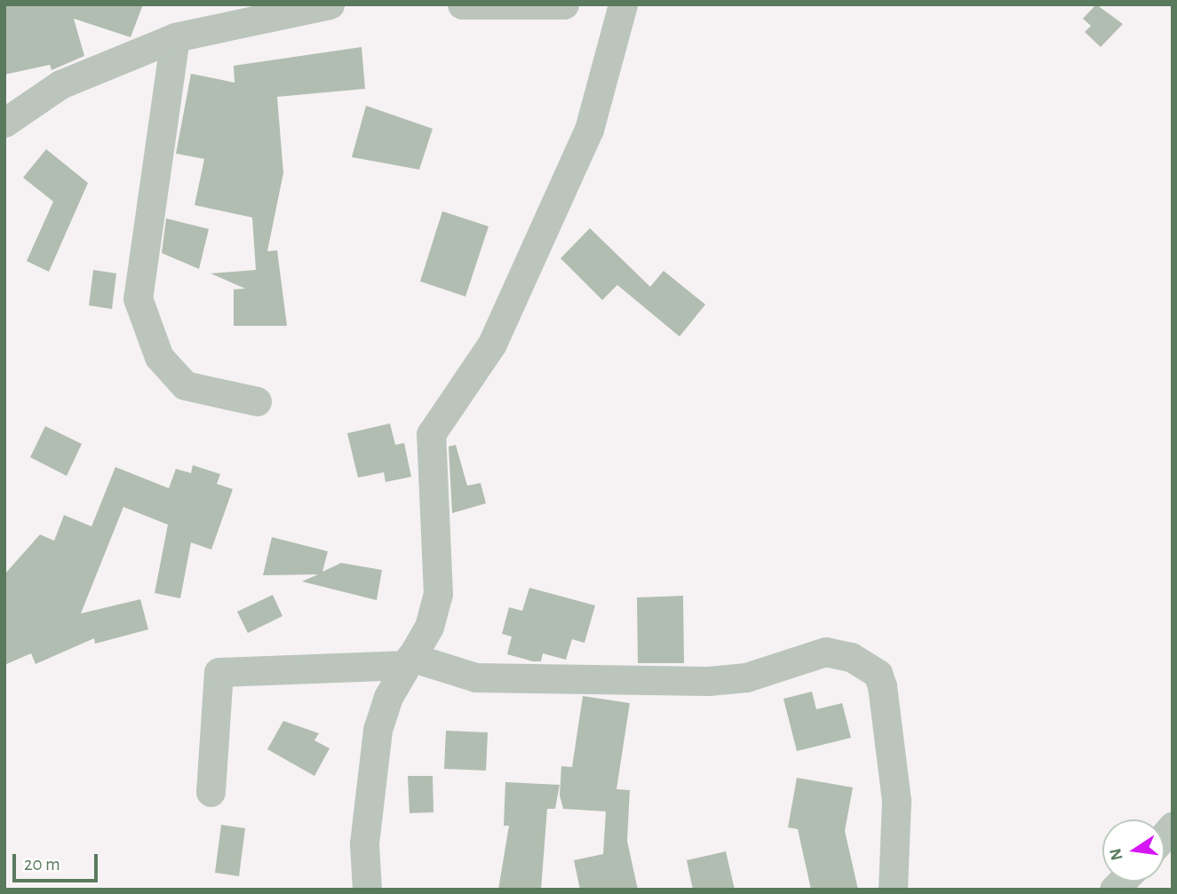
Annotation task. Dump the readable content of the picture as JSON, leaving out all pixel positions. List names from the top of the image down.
{
  "scale_bar": "20 m",
  "north": "left"
}
